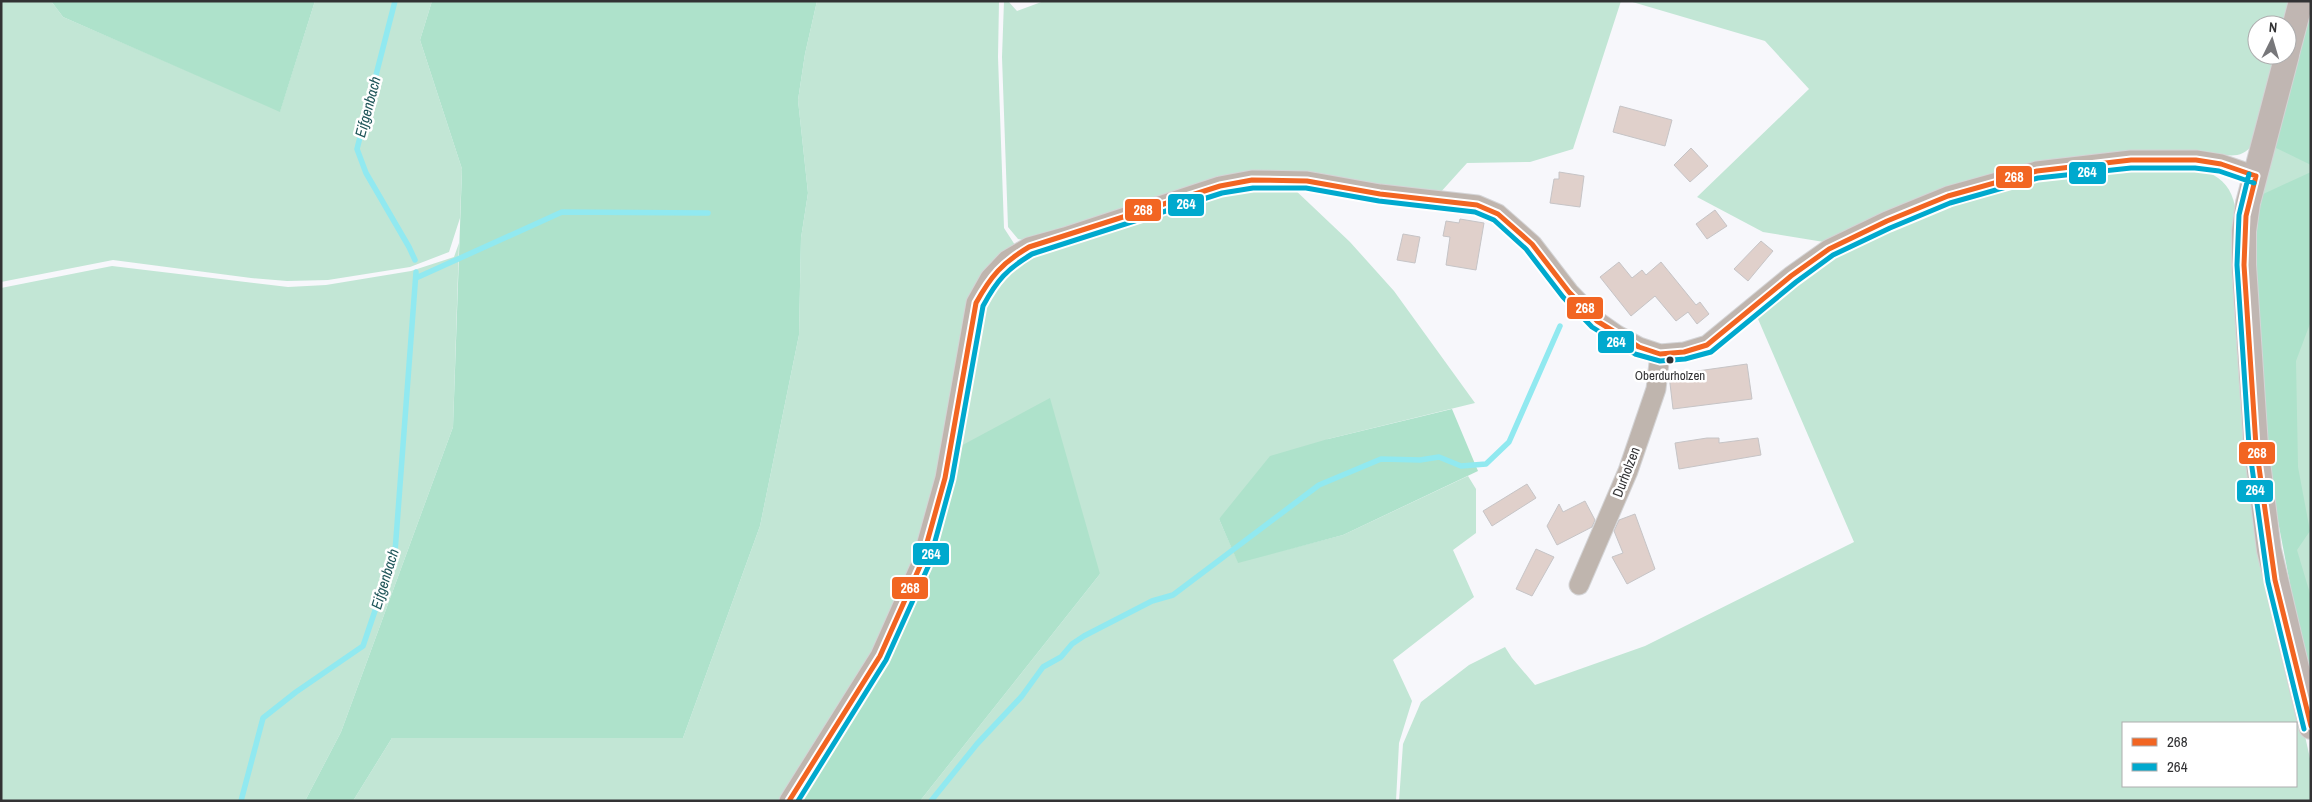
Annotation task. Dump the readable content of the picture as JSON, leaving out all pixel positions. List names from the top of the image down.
{
  "streets": {
    "street": ["Durholzen"]
  },
  "water": ["Eifgenbach"],
  "places": ["Oberdurholzen"],
  "lines": ["transit line 268", "transit line 264"],
  "legend": ["268", "264"],
  "north": "top"
}
